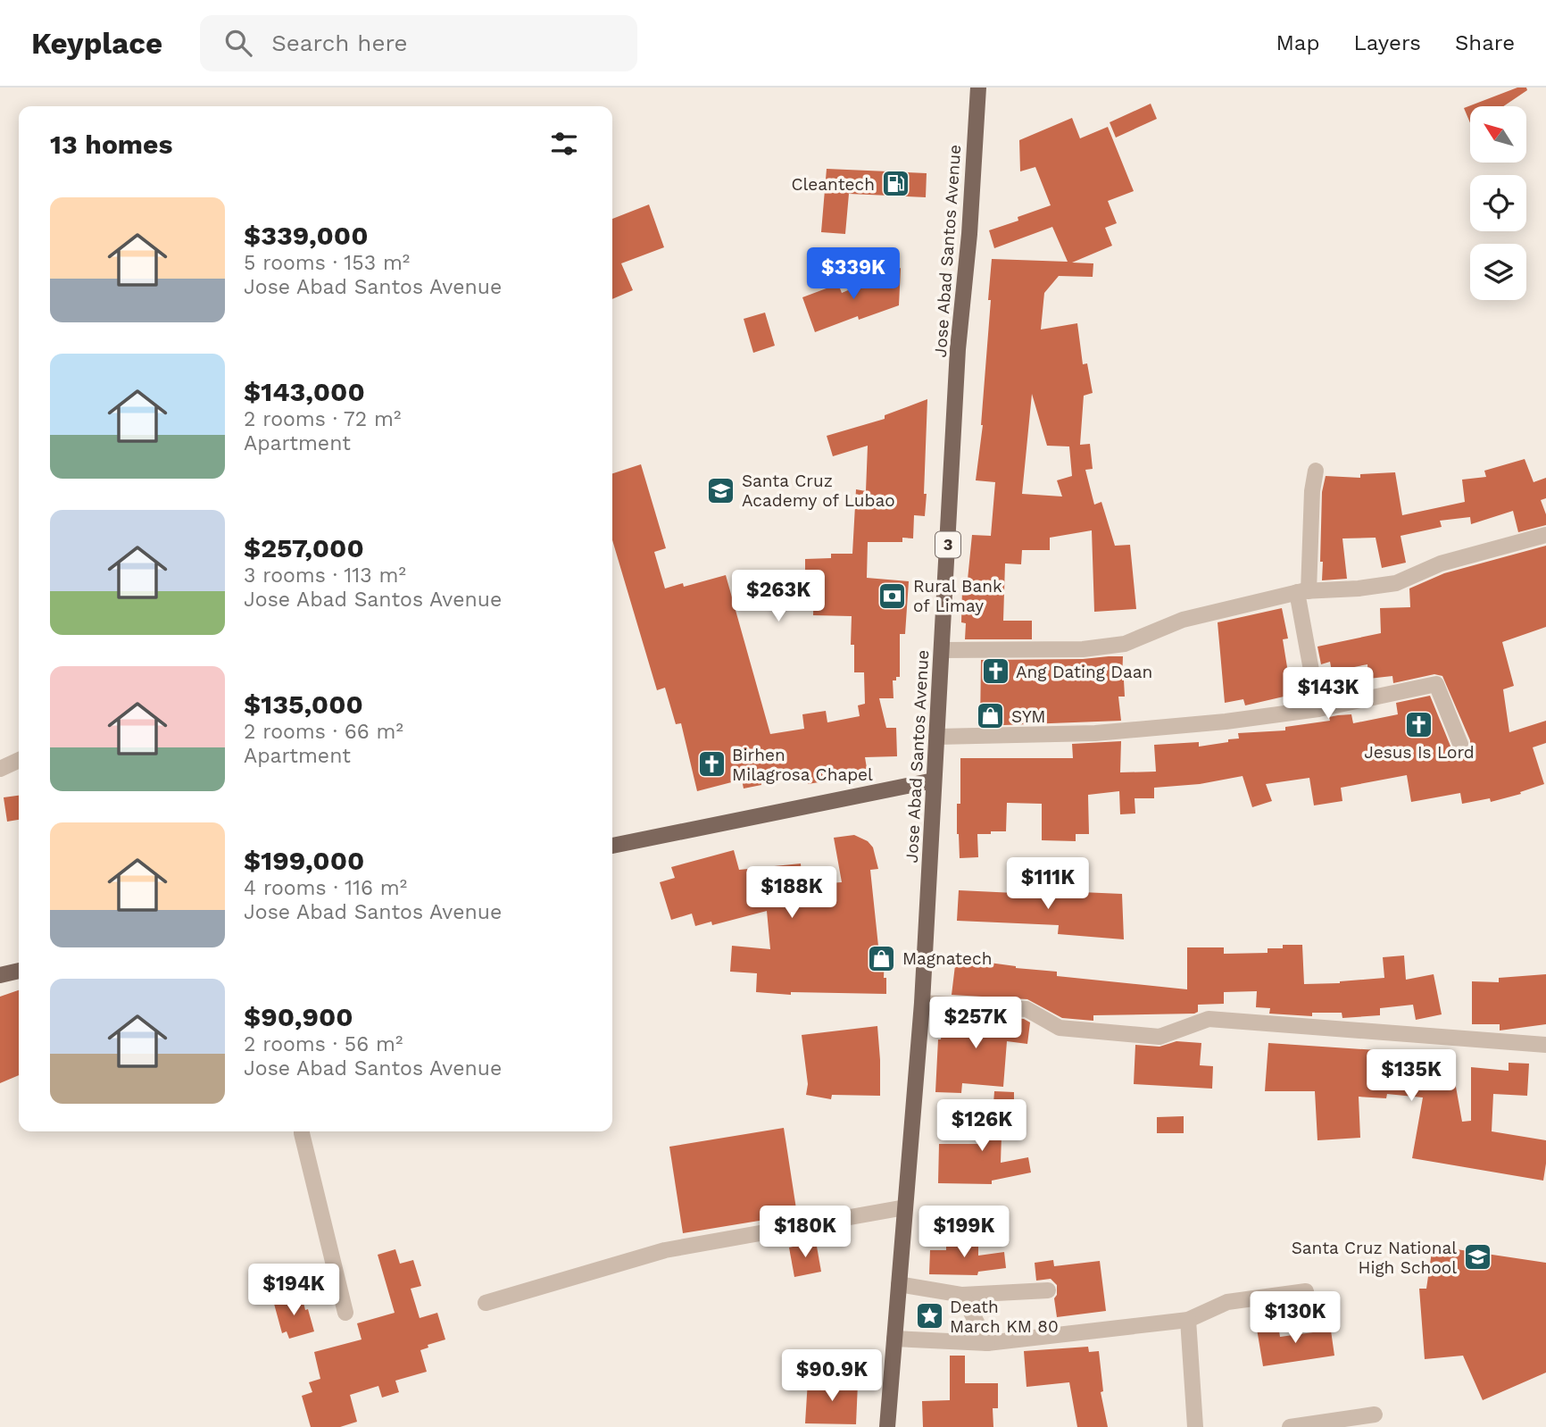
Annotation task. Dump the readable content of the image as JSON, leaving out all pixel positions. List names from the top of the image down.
{
  "streets": {
    "main road": ["Jose Abad Santos Avenue", "3"]
  },
  "places": {
    "fuel station": ["Cleantech"],
    "school or university": ["Santa Cruz Academy of Lubao", "Santa Cruz National High School"],
    "bank": ["Rural Bank of Limay"],
    "church": ["Ang Dating Daan", "Jesus Is Lord", "Birhen Milagrosa Chapel"],
    "shop": ["SYM", "Magnatech"],
    "place": ["Death March KM 80"]
  },
  "north": "top left",
  "page": {
    "header": "Keyplace",
    "search": "Search here",
    "nav": ["Map", "Layers", "Share"],
    "heading": "13 homes",
    "list": [
      {
        "name": "$339,000",
        "note": "5 rooms · 153 m² · Jose Abad Santos Avenue"
      },
      {
        "name": "$143,000",
        "note": "2 rooms · 72 m² · Apartment"
      },
      {
        "name": "$257,000",
        "note": "3 rooms · 113 m² · Jose Abad Santos Avenue"
      },
      {
        "name": "$135,000",
        "note": "2 rooms · 66 m² · Apartment"
      },
      {
        "name": "$199,000",
        "note": "4 rooms · 116 m² · Jose Abad Santos Avenue"
      },
      {
        "name": "$90,900",
        "note": "2 rooms · 56 m² · Jose Abad Santos Avenue"
      }
    ],
    "price": [
      "$339K",
      "$263K",
      "$143K",
      "$111K",
      "$188K",
      "$257K",
      "$135K",
      "$126K",
      "$180K",
      "$199K",
      "$194K",
      "$130K",
      "$90.9K"
    ]
  }
}
